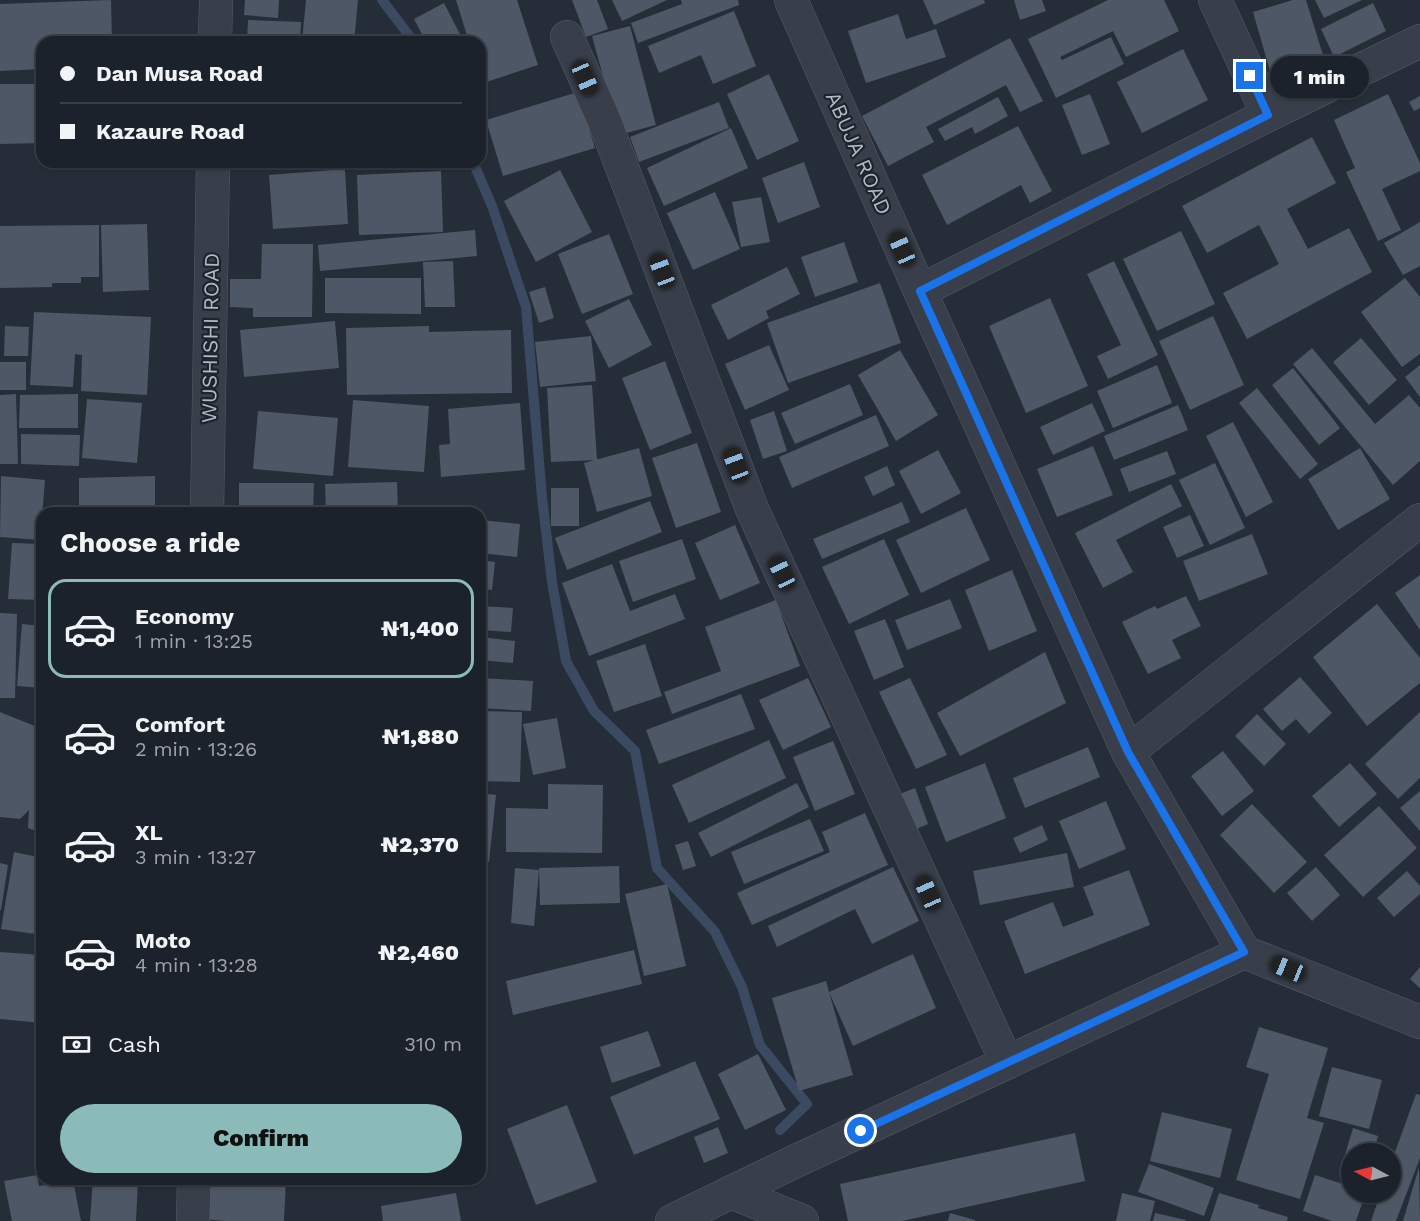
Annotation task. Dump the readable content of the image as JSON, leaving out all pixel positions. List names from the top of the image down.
{
  "streets": {
    "street": ["ABUJA ROAD", "WUSHISHI ROAD"]
  },
  "north": "left",
  "page": {
    "banner": ["Dan Musa Road", "Kazaure Road"],
    "bubble": "1 min",
    "heading": "Choose a ride",
    "list": [
      {
        "name": "Economy",
        "note": "1 min · 13:25",
        "value": "₦1,400"
      },
      {
        "name": "Comfort",
        "note": "2 min · 13:26",
        "value": "₦1,880"
      },
      {
        "name": "XL",
        "note": "3 min · 13:27",
        "value": "₦2,370"
      },
      {
        "name": "Moto",
        "note": "4 min · 13:28",
        "value": "₦2,460"
      }
    ],
    "pay": ["Cash", "310 m"],
    "buttons": "Confirm"
  }
}
